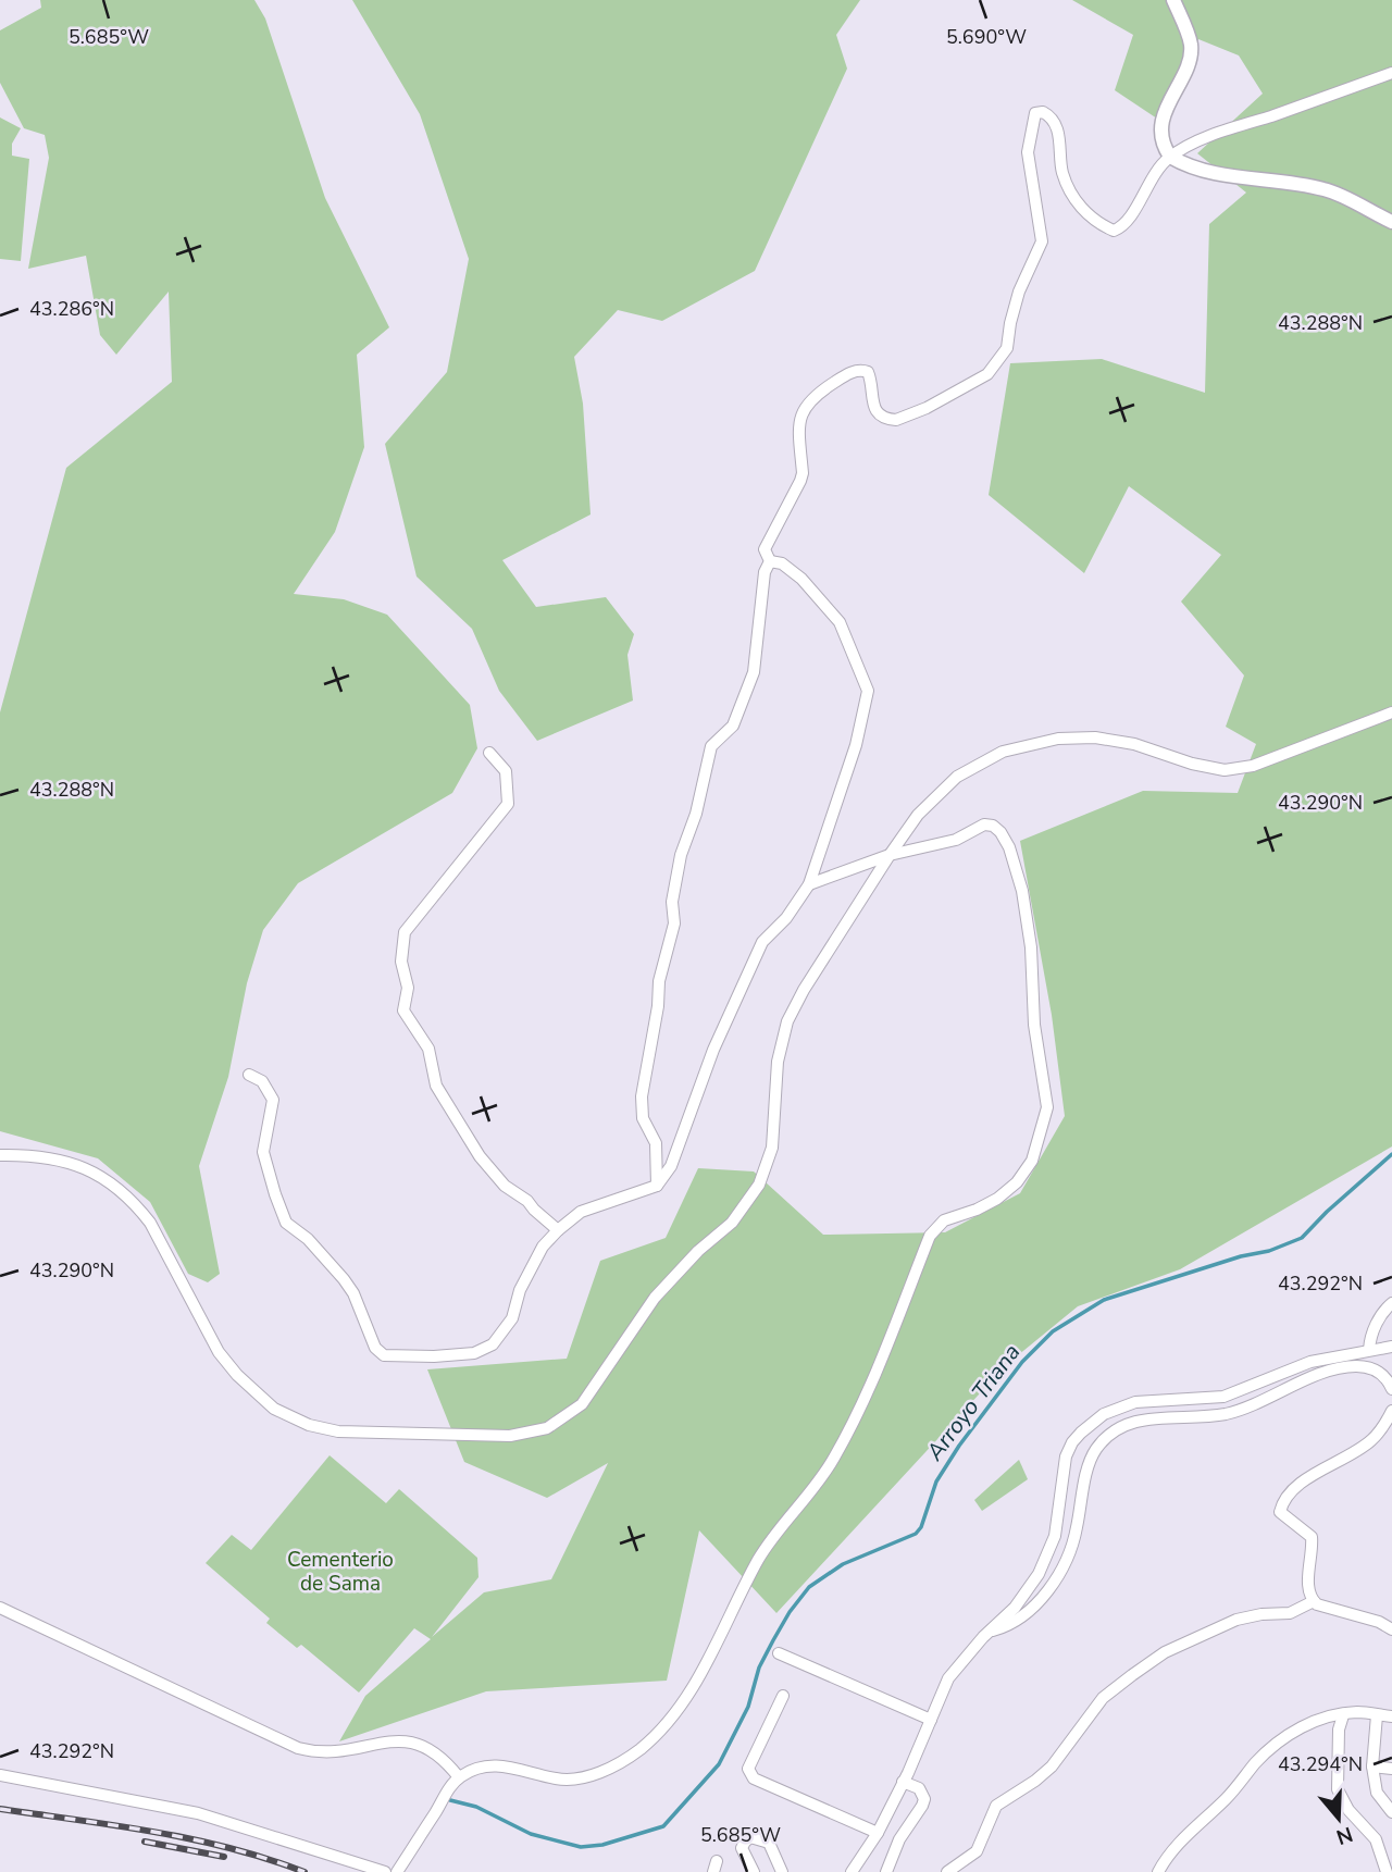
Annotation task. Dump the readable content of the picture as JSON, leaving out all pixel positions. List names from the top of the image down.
{
  "water": ["Arroyo Triana"],
  "parks": ["Cementerio de Sama"],
  "north": "bottom",
  "coordinates": [
    "5.685°W",
    "5.690°W",
    "43.286°N",
    "43.288°N",
    "43.290°N",
    "43.292°N",
    "43.294°N"
  ]
}
